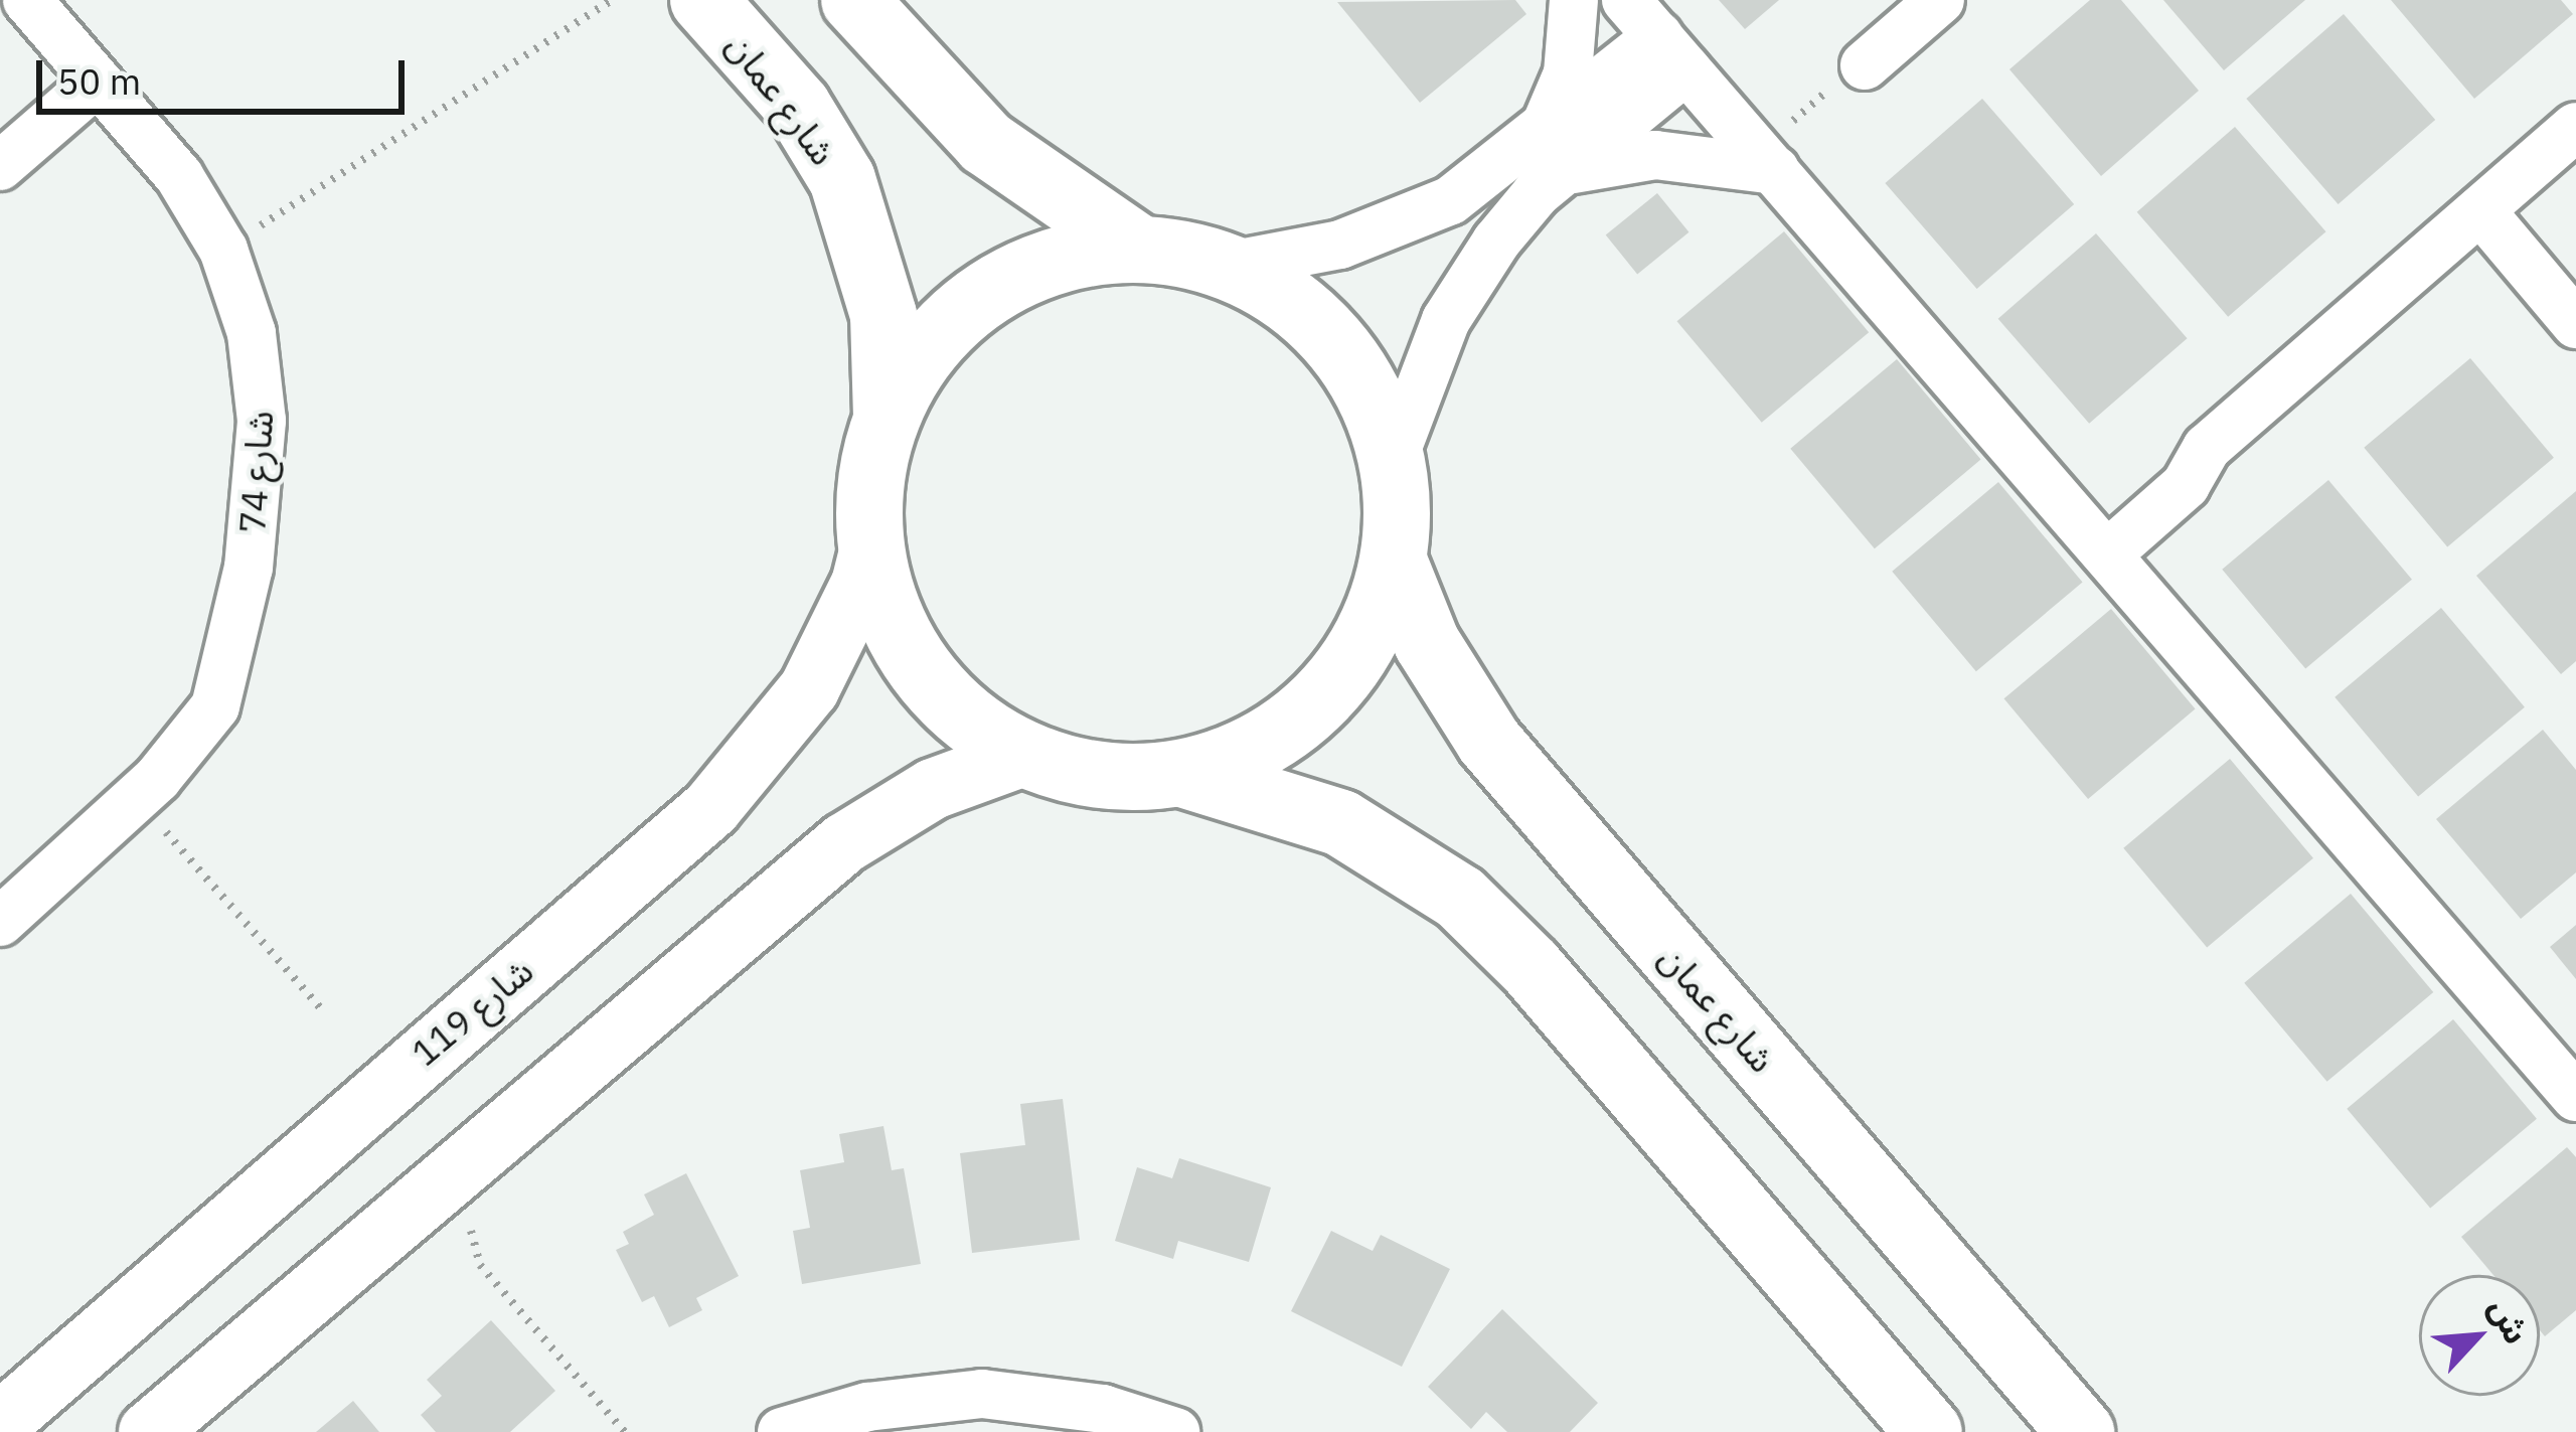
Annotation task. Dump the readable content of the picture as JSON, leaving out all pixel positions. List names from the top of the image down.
{
  "streets": {
    "main road": ["شارع عمان"],
    "street": ["شارع 74", "شارع 119"]
  },
  "scale_bar": "50 m",
  "north": "top right"
}
